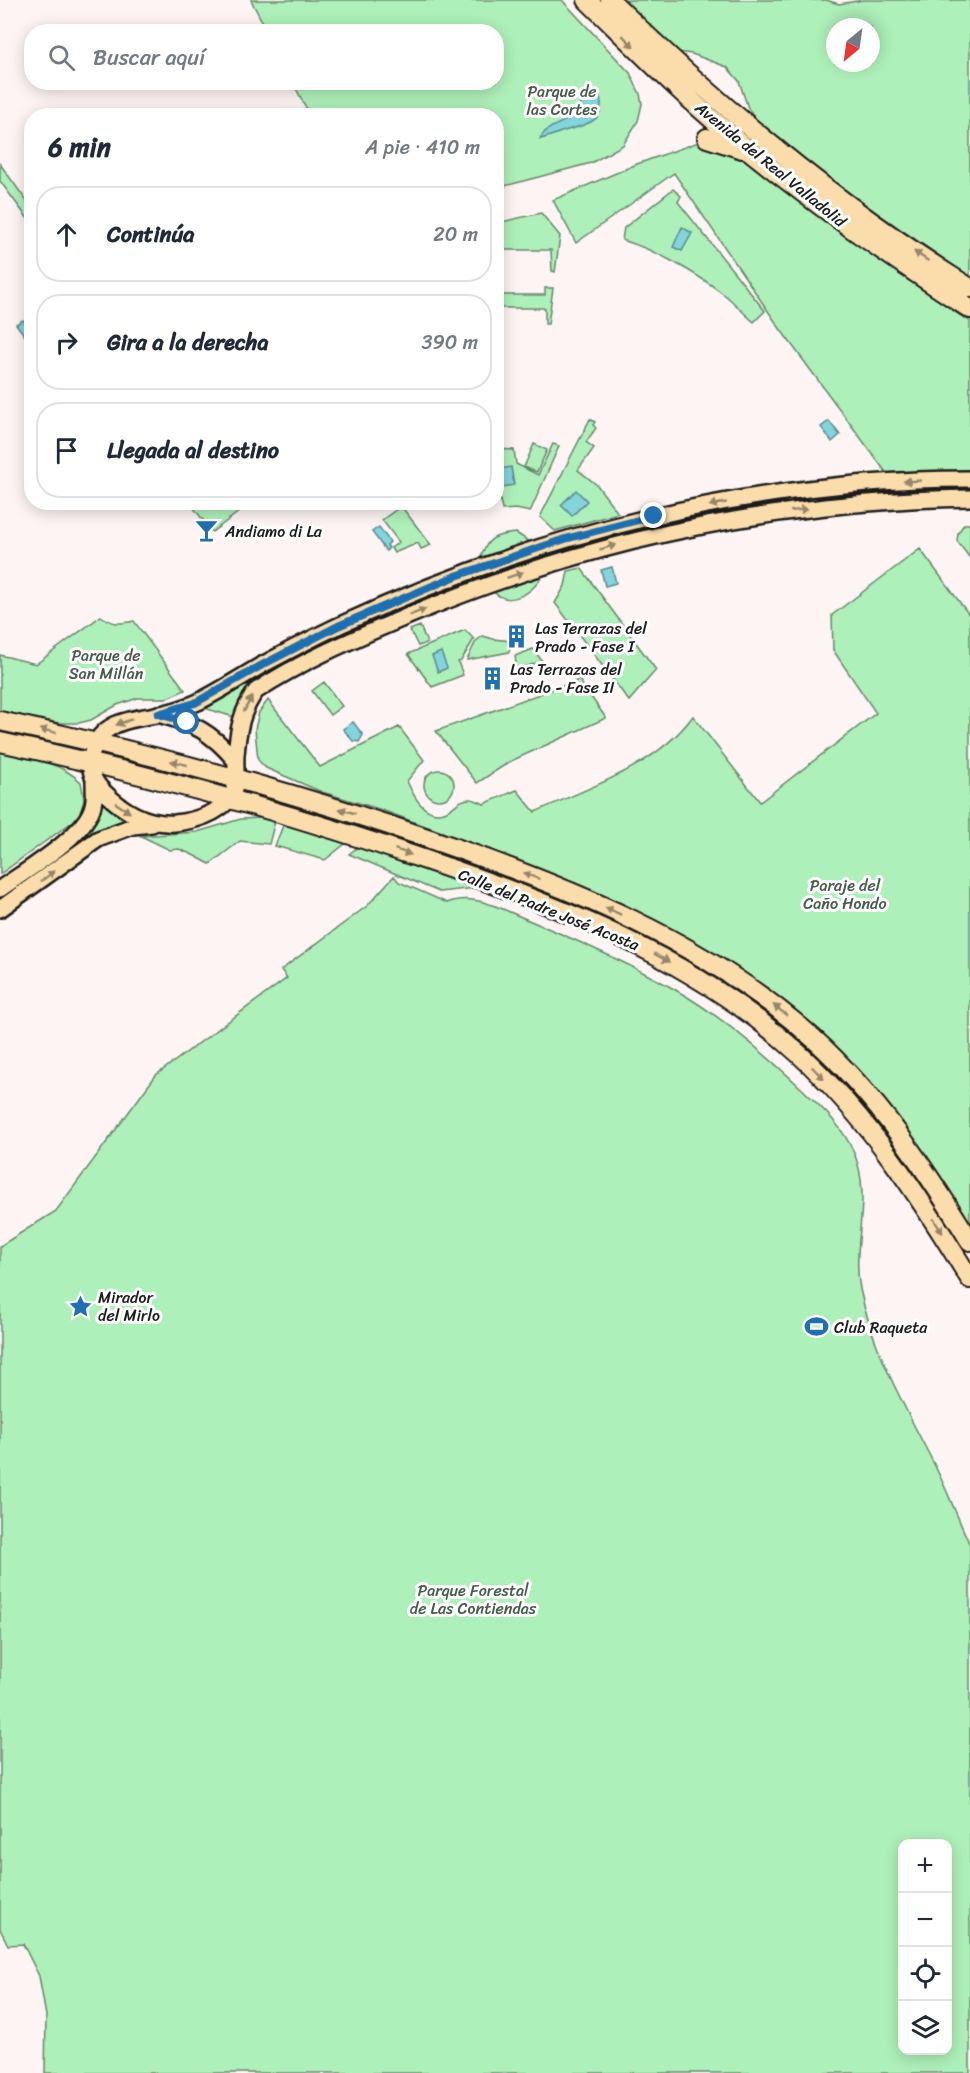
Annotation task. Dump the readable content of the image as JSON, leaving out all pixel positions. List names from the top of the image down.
{
  "streets": {
    "highway": ["Avenida del Real Valladolid", "Calle del Padre José Acosta"]
  },
  "parks": [
    "Parque de las Cortes",
    "Parque de San Millán",
    "Paraje del Caño Hondo",
    "Parque Forestal de Las Contiendas"
  ],
  "places": {
    "bar": ["Andiamo di La"],
    "building": ["Las Terrazas del Prado - Fase I", "Las Terrazas del Prado - Fase II"],
    "place": ["Mirador del Mirlo"],
    "sports": ["Club Raqueta"]
  },
  "north": "bottom left",
  "page": {
    "search": "Buscar aquí",
    "heading": ["6 min", "A pie · 410 m"],
    "list": [
      ["Continúa", "20 m"],
      ["Gira a la derecha", "390 m"],
      "Llegada al destino"
    ],
    "map_buttons": ["+", "−"]
  }
}
